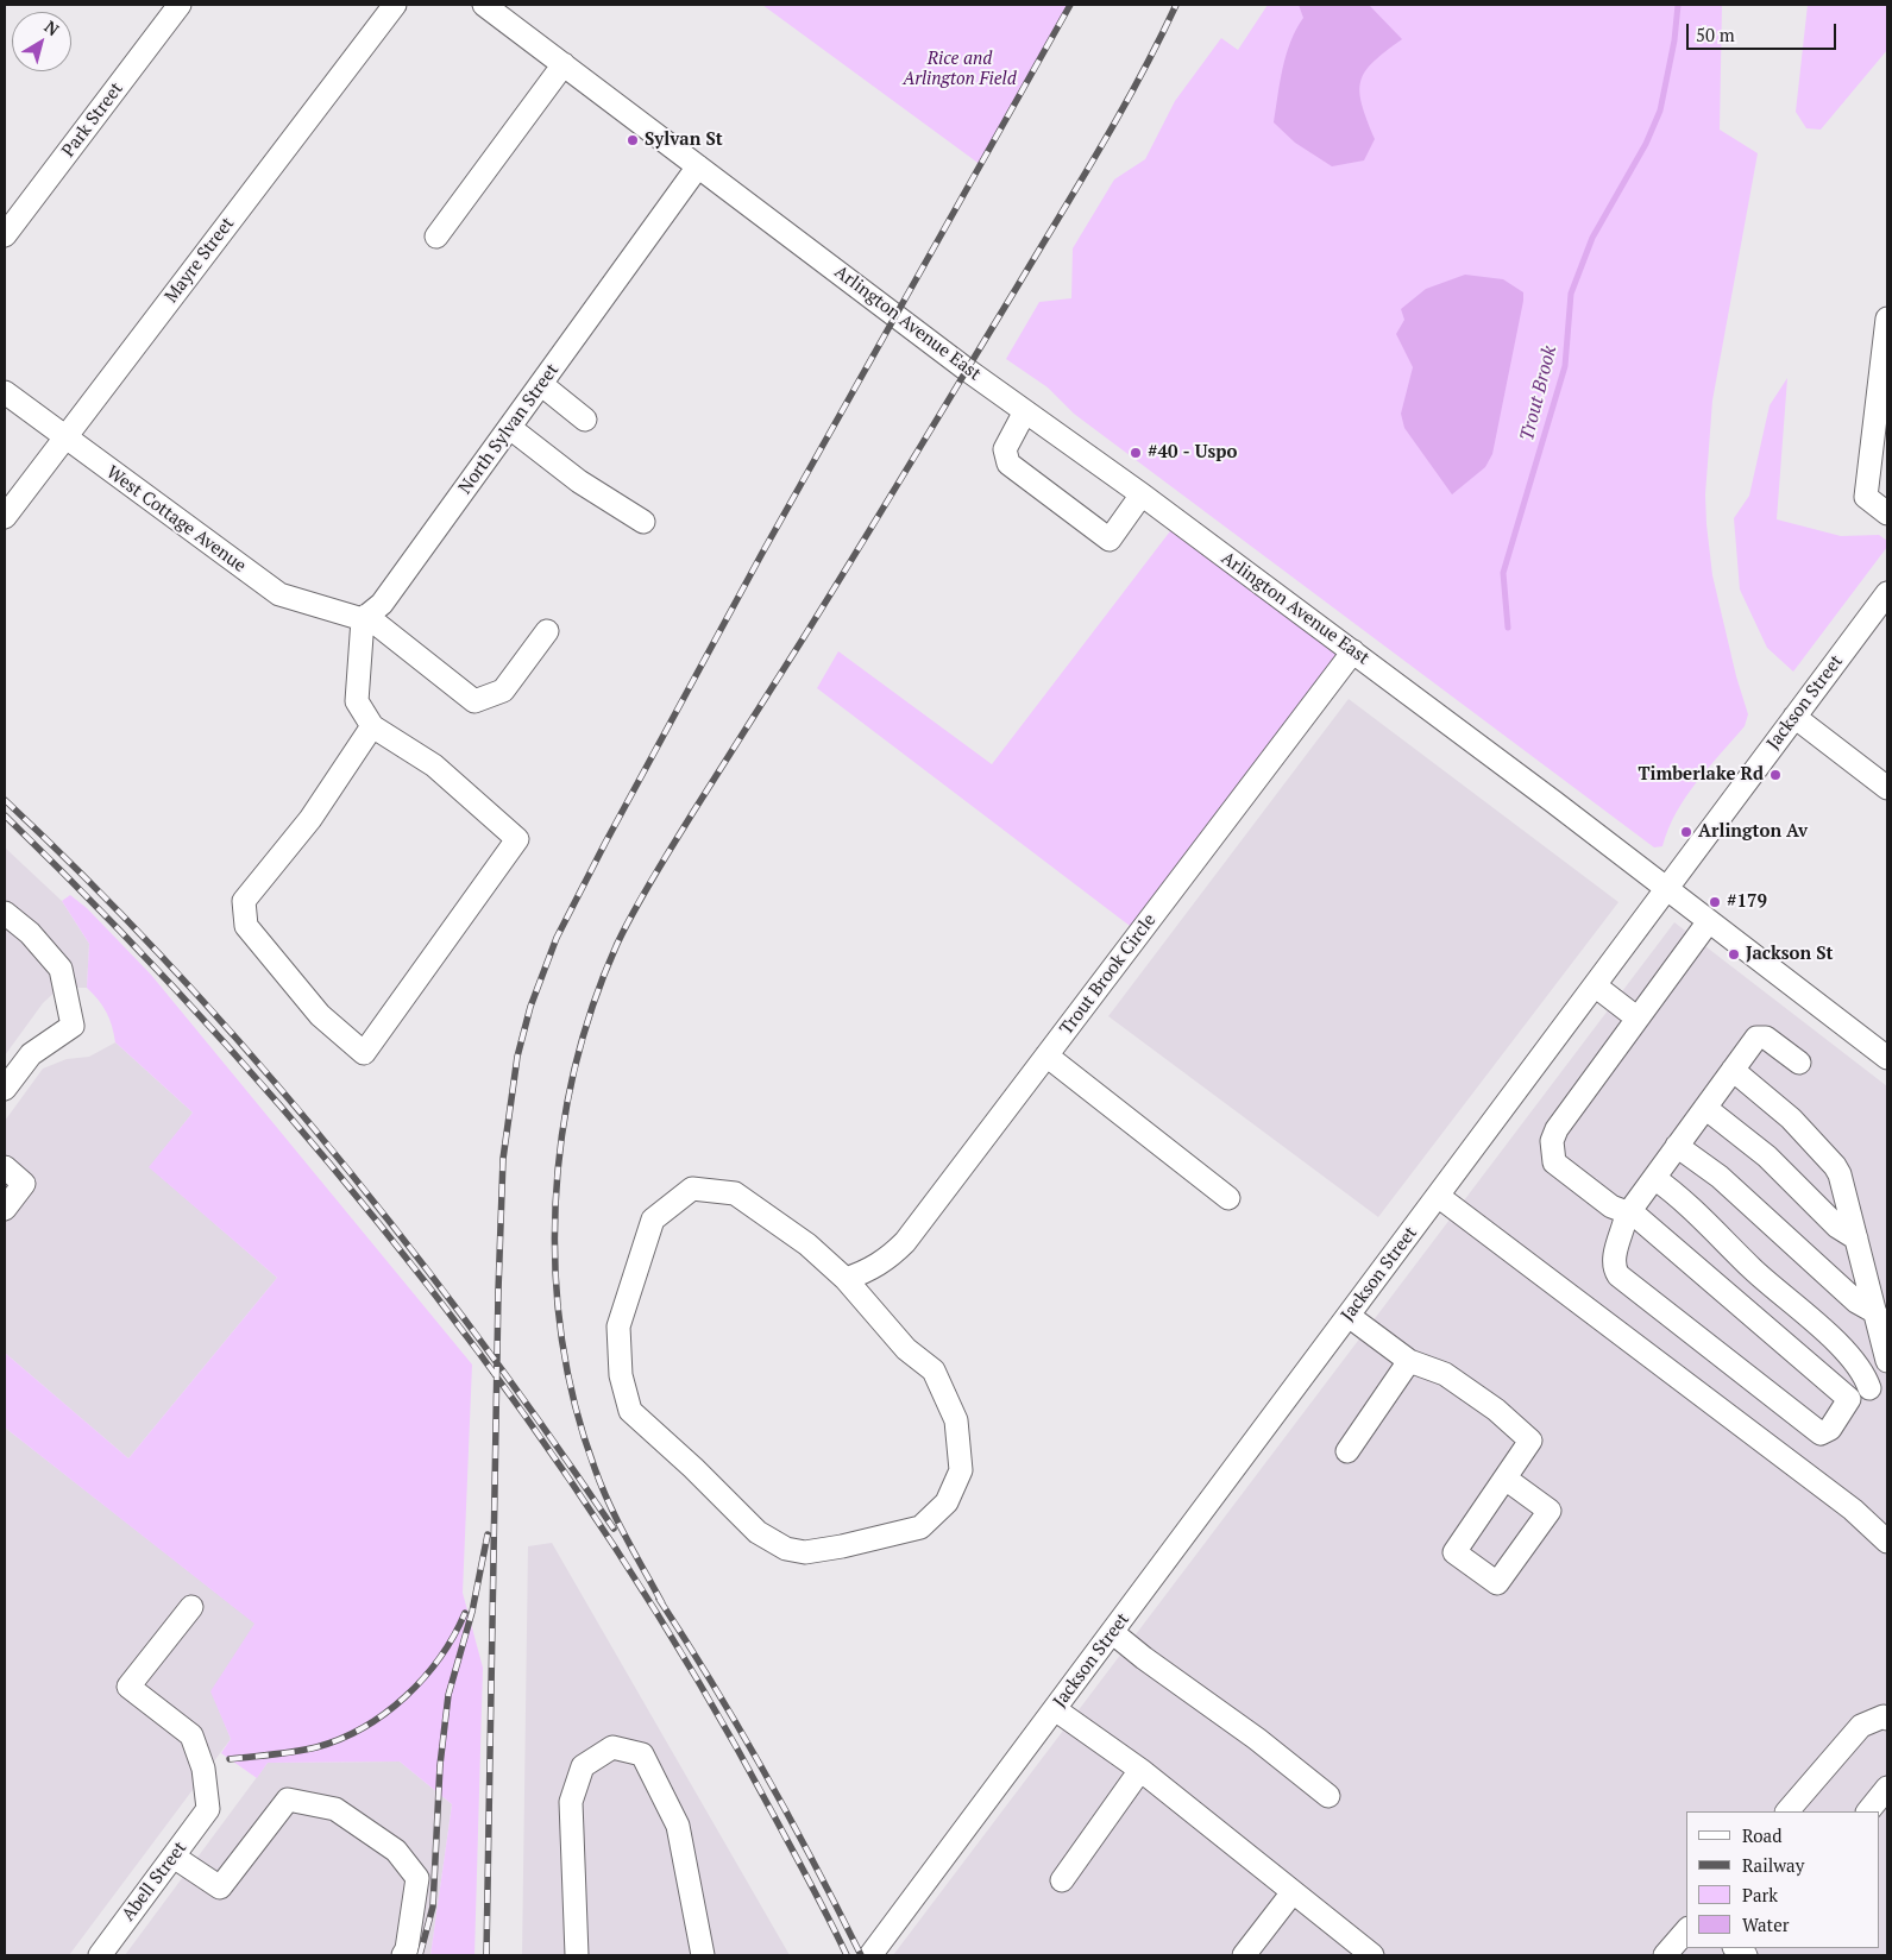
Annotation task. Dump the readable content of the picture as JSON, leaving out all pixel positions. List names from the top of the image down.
{
  "streets": {
    "street": [
      "Park Street",
      "Mayre Street",
      "Arlington Avenue East",
      "North Sylvan Street",
      "West Cottage Avenue",
      "Jackson Street",
      "Trout Brook Circle",
      "Abell Street"
    ]
  },
  "crossings": [
    ["Mayre Street", "West Cottage Avenue"],
    ["Arlington Avenue East", "North Sylvan Street"],
    ["Arlington Avenue East", "Jackson Street"],
    ["Arlington Avenue East", "Trout Brook Circle"],
    ["North Sylvan Street", "West Cottage Avenue"]
  ],
  "water": ["Trout Brook"],
  "parks": ["Rice and Arlington Field"],
  "places": [
    "Sylvan St",
    "#40 - Uspo",
    "Timberlake Rd",
    "Arlington Av",
    "#179",
    "Jackson St"
  ],
  "legend": [
    "Road",
    "Railway",
    "Park",
    "Water"
  ],
  "scale_bar": "50 m",
  "north": "top right"
}
